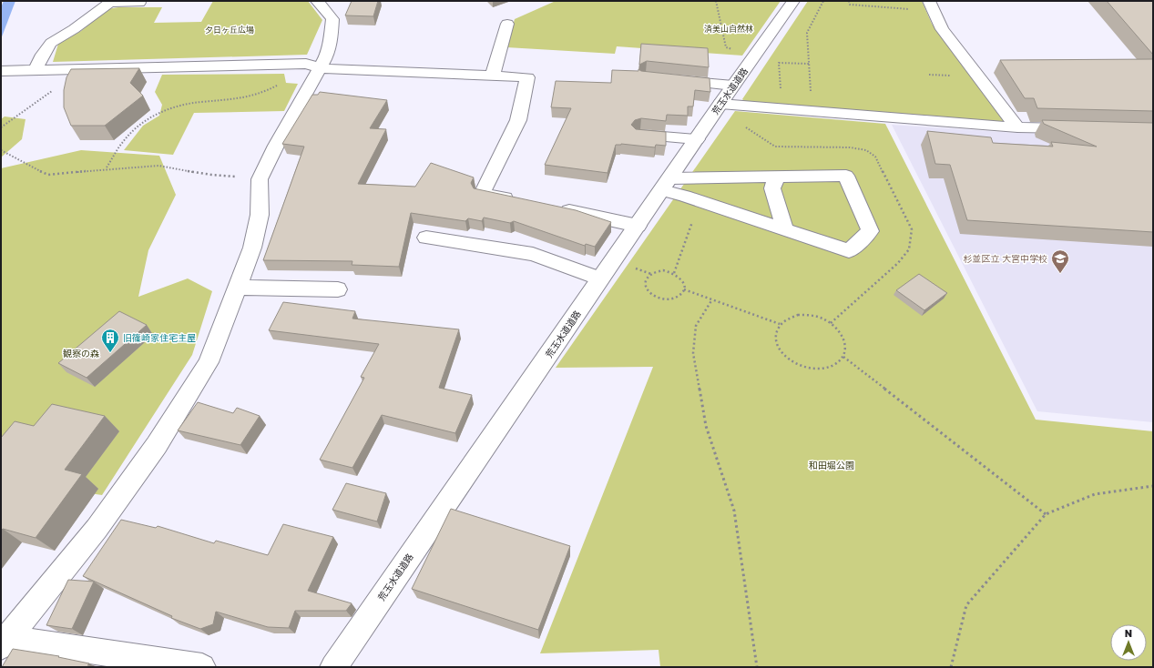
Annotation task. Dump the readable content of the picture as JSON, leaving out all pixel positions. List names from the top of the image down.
{
  "streets": {
    "street": ["荒玉水道道路"]
  },
  "parks": [
    "済美山自然林",
    "夕日ヶ丘広場",
    "観察の森",
    "和田堀公園"
  ],
  "places": {
    "school or university": ["杉並区立 大宮中学校"],
    "building": ["旧篠崎家住宅主屋"]
  },
  "north": "top"
}
